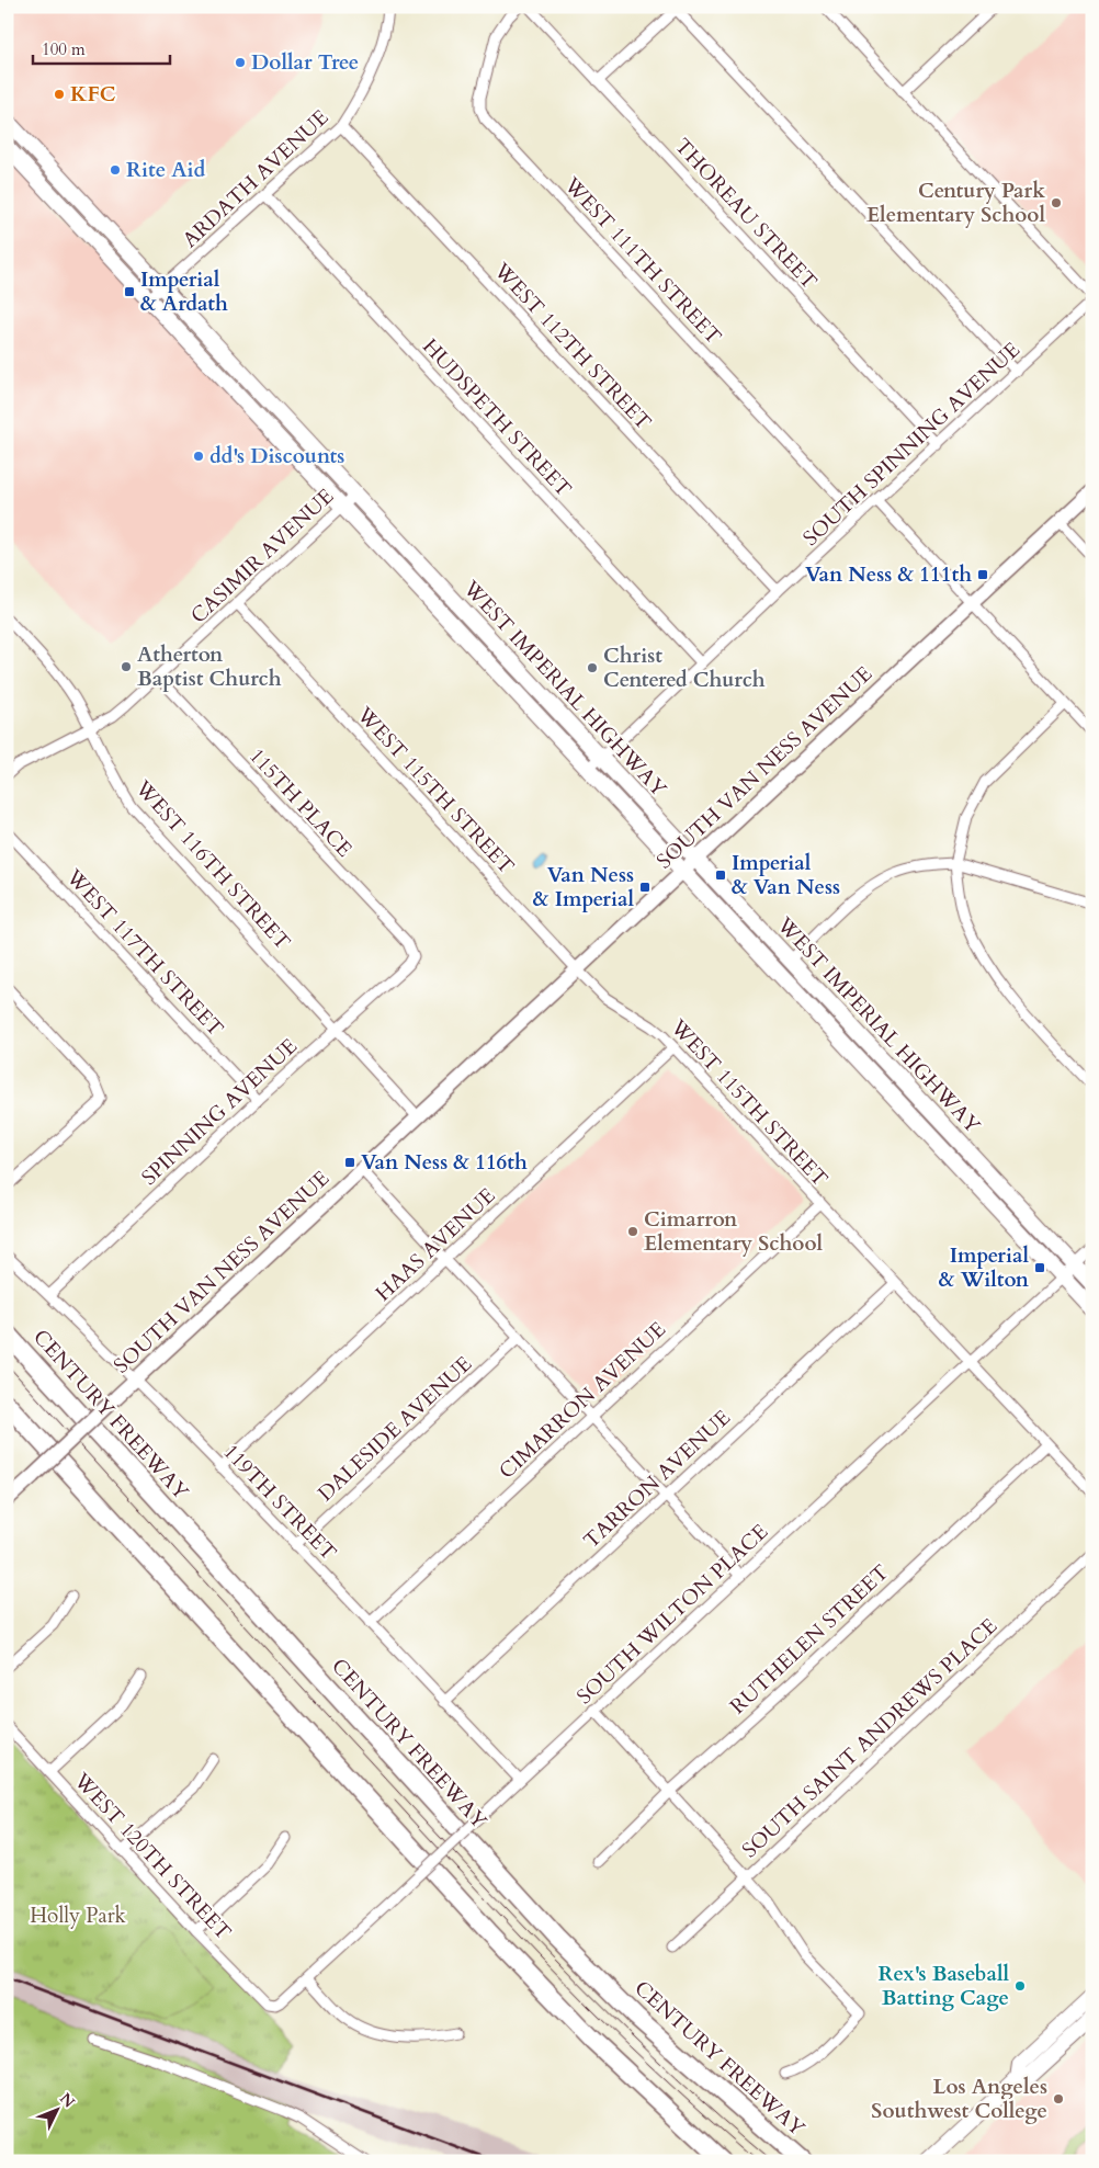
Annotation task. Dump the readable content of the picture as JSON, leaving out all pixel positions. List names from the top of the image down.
{
  "streets": {
    "highway": ["CENTURY FREEWAY"],
    "main road": ["WEST IMPERIAL HIGHWAY", "SOUTH VAN NESS AVENUE"],
    "street": [
      "ARDATH AVENUE",
      "THOREAU STREET",
      "WEST 111TH STREET",
      "WEST 112TH STREET",
      "HUDSPETH STREET",
      "SOUTH SPINNING AVENUE",
      "CASIMIR AVENUE",
      "WEST 115TH STREET",
      "115TH PLACE",
      "WEST 116TH STREET",
      "WEST 117TH STREET",
      "SPINNING AVENUE",
      "HAAS AVENUE",
      "CIMARRON AVENUE",
      "DALESIDE AVENUE",
      "TARRON AVENUE",
      "119TH STREET",
      "SOUTH WILTON PLACE",
      "RUTHELEN STREET",
      "SOUTH SAINT ANDREWS PLACE",
      "WEST 120TH STREET"
    ]
  },
  "crossings": [
    ["ARDATH AVENUE", "WEST 112TH STREET"],
    ["ARDATH AVENUE", "HUDSPETH STREET"],
    ["ARDATH AVENUE", "WEST IMPERIAL HIGHWAY"],
    ["THOREAU STREET", "SOUTH SPINNING AVENUE"],
    ["WEST 111TH STREET", "SOUTH SPINNING AVENUE"],
    ["WEST 112TH STREET", "SOUTH SPINNING AVENUE"],
    ["HUDSPETH STREET", "SOUTH SPINNING AVENUE"],
    ["SOUTH SPINNING AVENUE", "WEST IMPERIAL HIGHWAY"],
    ["CASIMIR AVENUE", "WEST IMPERIAL HIGHWAY"],
    ["CASIMIR AVENUE", "WEST 115TH STREET"],
    ["CASIMIR AVENUE", "115TH PLACE"],
    ["CASIMIR AVENUE", "WEST 116TH STREET"],
    ["WEST IMPERIAL HIGHWAY", "SOUTH VAN NESS AVENUE"],
    ["WEST IMPERIAL HIGHWAY", "SOUTH WILTON PLACE"],
    ["SOUTH VAN NESS AVENUE", "WEST 115TH STREET"],
    ["SOUTH VAN NESS AVENUE", "WEST 116TH STREET"],
    ["SOUTH VAN NESS AVENUE", "119TH STREET"],
    ["WEST 115TH STREET", "HAAS AVENUE"],
    ["WEST 115TH STREET", "CIMARRON AVENUE"],
    ["WEST 115TH STREET", "TARRON AVENUE"],
    ["WEST 115TH STREET", "SOUTH WILTON PLACE"],
    ["WEST 115TH STREET", "RUTHELEN STREET"],
    ["115TH PLACE", "SPINNING AVENUE"],
    ["WEST 116TH STREET", "SPINNING AVENUE"],
    ["WEST 117TH STREET", "SPINNING AVENUE"],
    ["SPINNING AVENUE", "119TH STREET"],
    ["HAAS AVENUE", "119TH STREET"],
    ["CIMARRON AVENUE", "119TH STREET"],
    ["DALESIDE AVENUE", "119TH STREET"],
    ["TARRON AVENUE", "119TH STREET"],
    ["119TH STREET", "SOUTH WILTON PLACE"],
    ["SOUTH WILTON PLACE", "WEST 120TH STREET"]
  ],
  "parks": ["Holly Park"],
  "places": {
    "other": [
      "Dollar Tree",
      "KFC",
      "Rite Aid",
      "Century Park Elementary School",
      "dd's Discounts",
      "Atherton Baptist Church",
      "Christ Centered Church",
      "Cimarron Elementary School",
      "Rex's Baseball Batting Cage",
      "Los Angeles Southwest College"
    ],
    "transit": [
      "Imperial & Ardath",
      "Van Ness & 111th",
      "Imperial & Van Ness",
      "Van Ness & Imperial",
      "Van Ness & 116th",
      "Imperial & Wilton"
    ]
  },
  "scale_bar": "100 m",
  "north": "top right"
}
